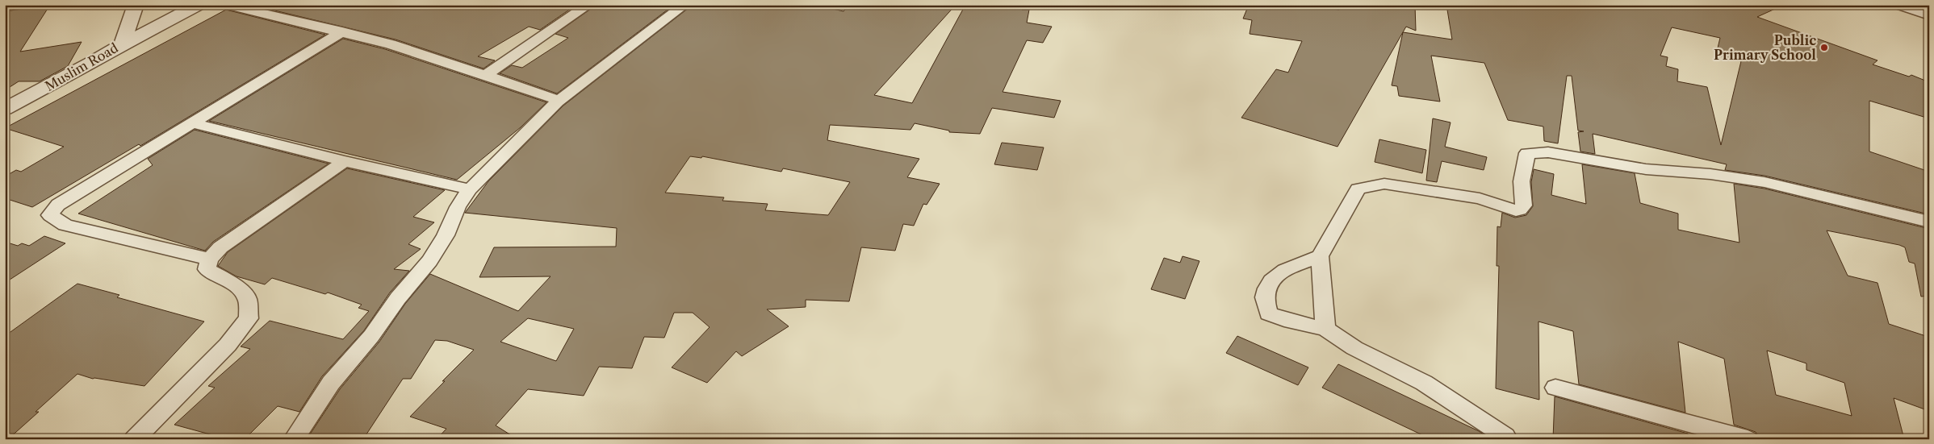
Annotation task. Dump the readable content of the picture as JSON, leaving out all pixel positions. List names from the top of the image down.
{
  "streets": {
    "street": ["Muslim Road"]
  },
  "places": ["Public Primary School"]
}
